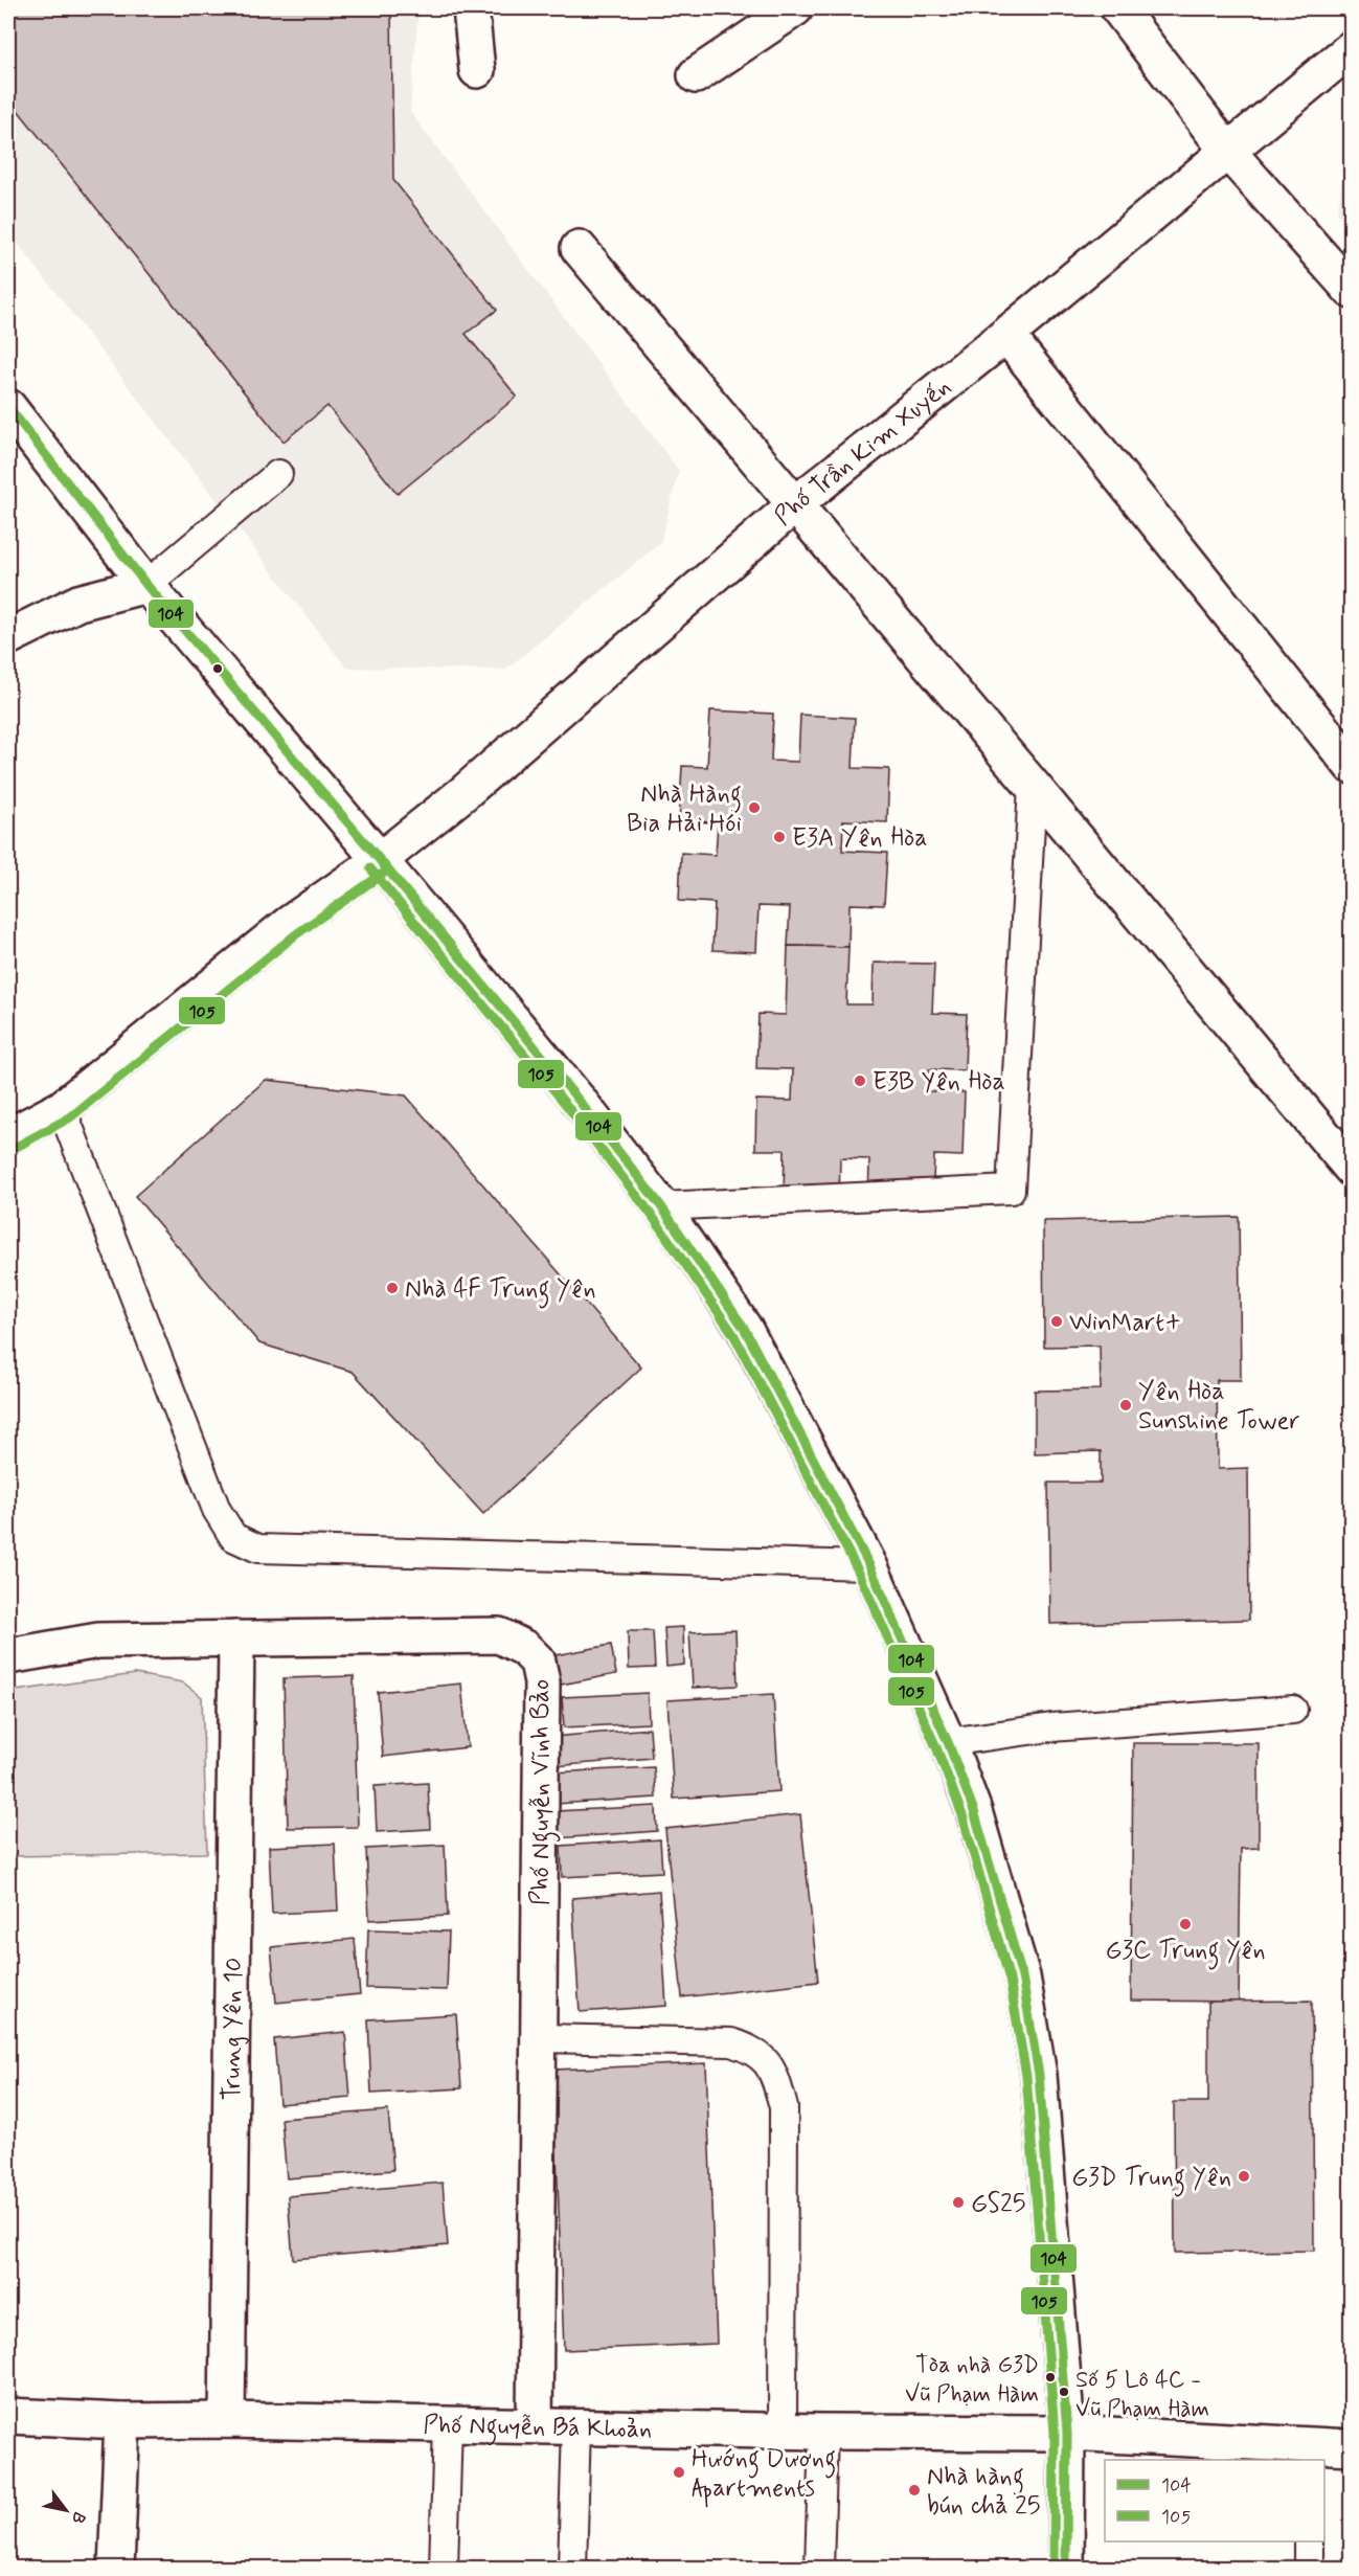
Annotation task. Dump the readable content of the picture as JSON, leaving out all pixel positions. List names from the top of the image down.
{
  "streets": {
    "street": [
      "Phố Trần Kim Xuyến",
      "Phố Nguyễn Vĩnh Bảo",
      "Trung Yên 10",
      "Phố Nguyễn Bá Khoản"
    ]
  },
  "crossings": [
    ["Phố Nguyễn Vĩnh Bảo", "Trung Yên 10"],
    ["Phố Nguyễn Vĩnh Bảo", "Phố Nguyễn Bá Khoản"],
    ["Trung Yên 10", "Phố Nguyễn Bá Khoản"]
  ],
  "places": [
    "Nhà Hàng Bia Hải Hói",
    "E3A Yên Hòa",
    "E3B Yên Hòa",
    "Nhà 4F Trung Yên",
    "WinMart+",
    "Yên Hòa Sunshine Tower",
    "G3C Trung Yên",
    "G3D Trung Yên",
    "GS25",
    "Tòa nhà G3D Vũ Phạm Hàm",
    "Số 5 Lô 4C - Vũ Phạm Hàm",
    "Hướng Dương Apartments",
    "Nhà hàng bún chả 25"
  ],
  "lines": ["transit line 104", "transit line 105"],
  "legend": ["104", "105"],
  "north": "bottom right"
}
